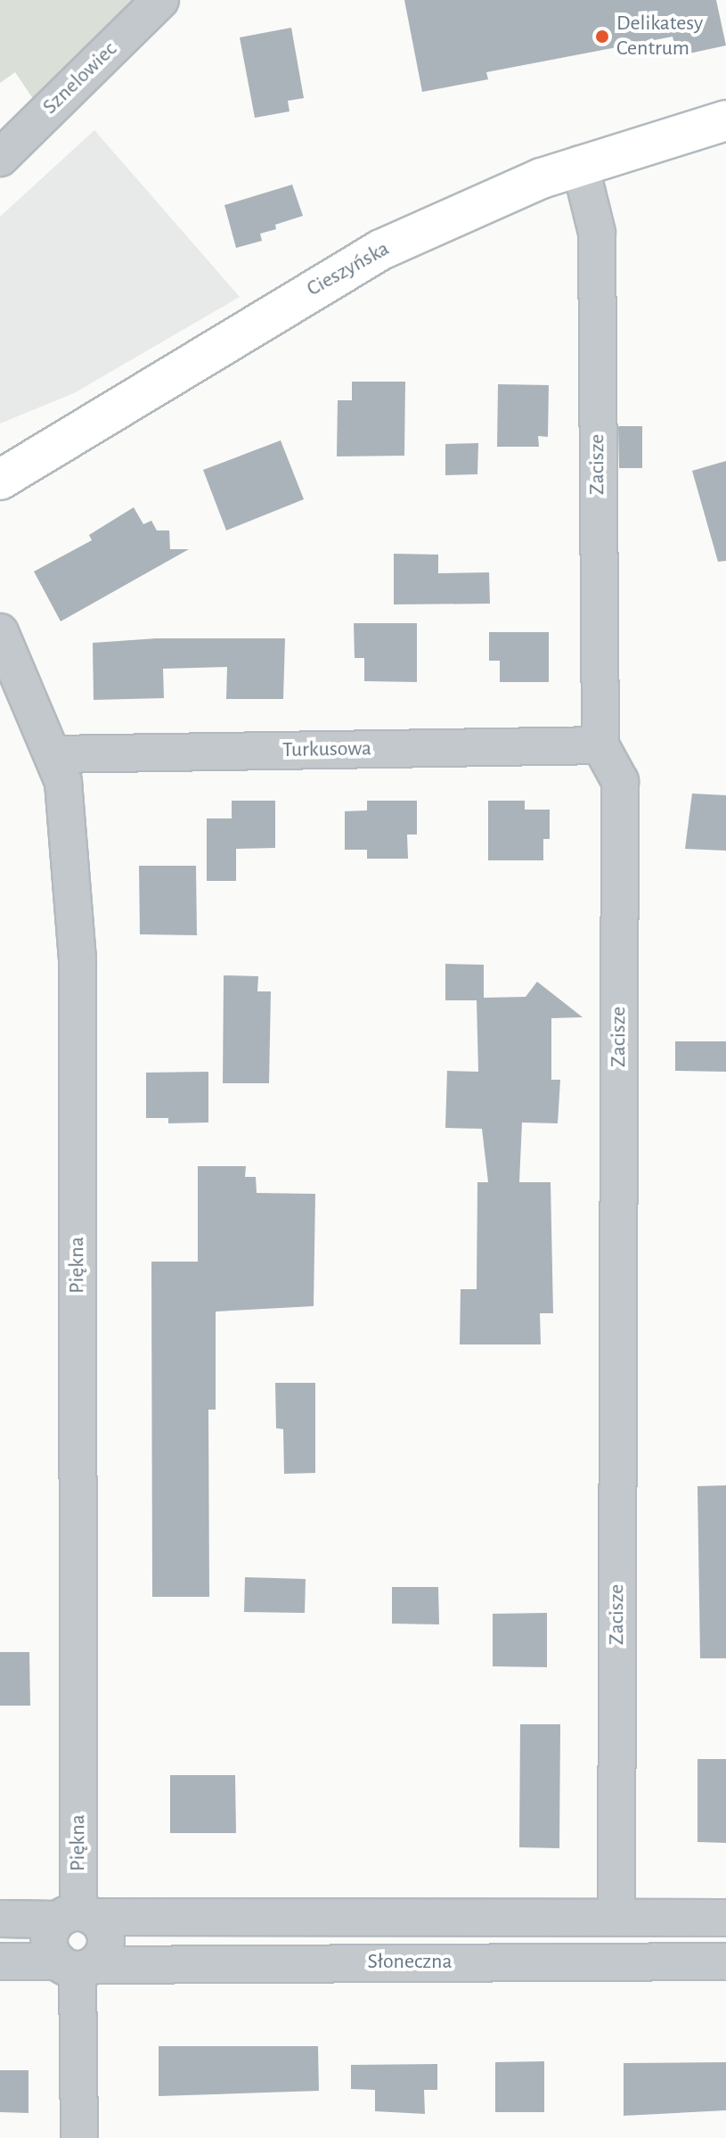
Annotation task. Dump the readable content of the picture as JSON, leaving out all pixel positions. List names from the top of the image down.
{
  "streets": {
    "main road": ["Cieszyńska"],
    "street": [
      "Sznelowiec",
      "Zacisze",
      "Turkusowa",
      "Piękna",
      "Słoneczna"
    ]
  },
  "crossings": [
    ["Cieszyńska", "Zacisze"],
    ["Zacisze", "Turkusowa"],
    ["Turkusowa", "Piękna"]
  ],
  "places": ["Delikatesy Centrum"]
}
